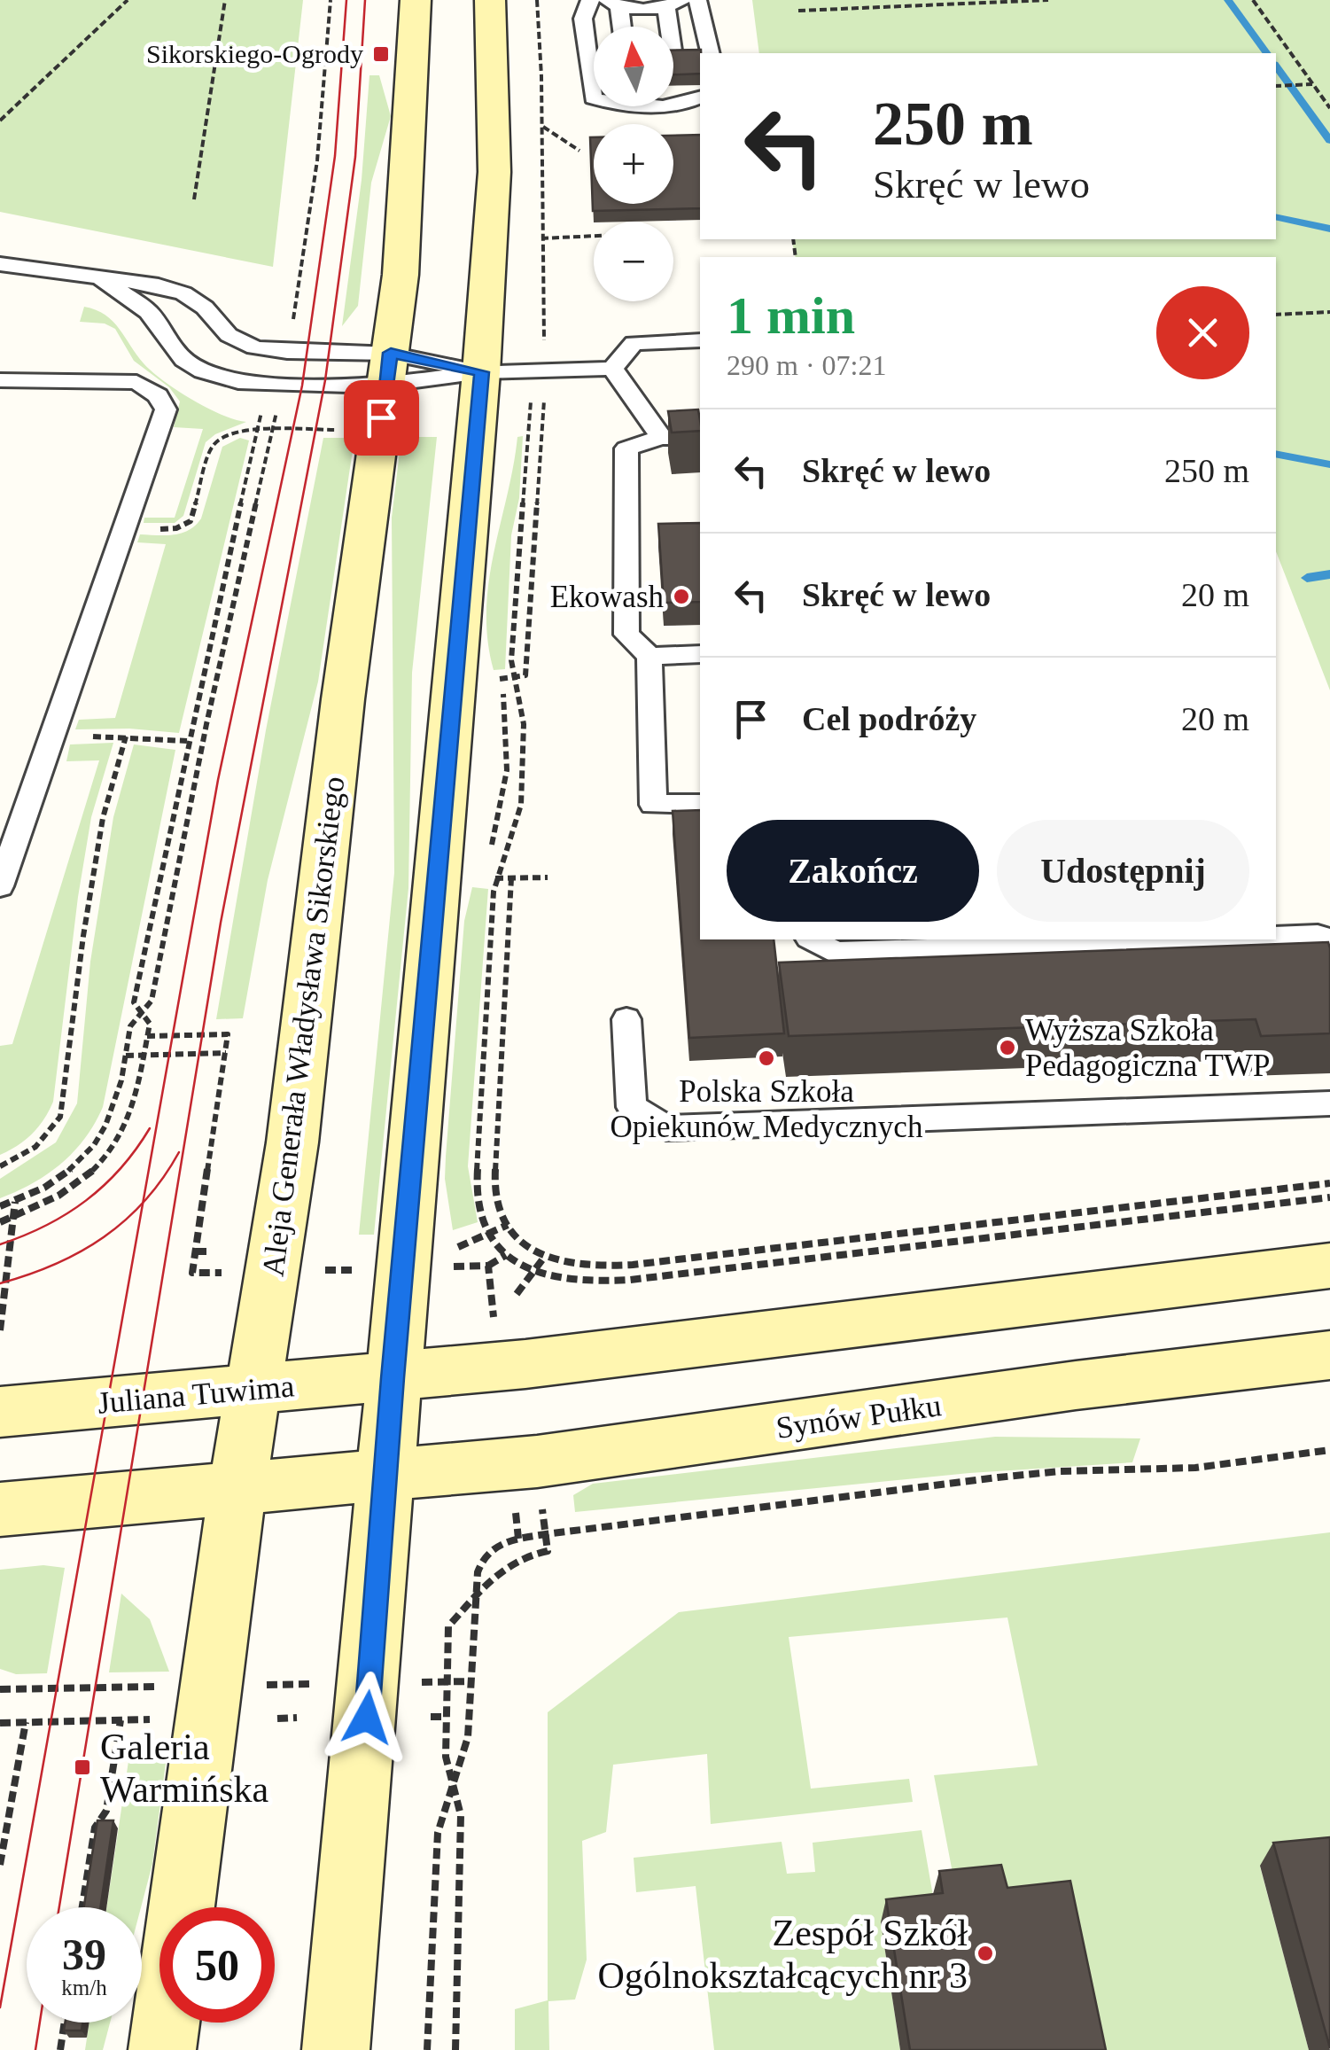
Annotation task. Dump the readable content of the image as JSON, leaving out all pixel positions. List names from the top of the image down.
{
  "streets": {
    "main road": ["Aleja Generała Władysława Sikorskiego", "Juliana Tuwima", "Synów Pułku"]
  },
  "crossings": [
    ["Aleja Generała Władysława Sikorskiego", "Juliana Tuwima"]
  ],
  "places": {
    "transit": ["Sikorskiego-Ogrody", "Galeria Warmińska"],
    "other": [
      "Ekowash",
      "Wyższa Szkoła Pedagogiczna TWP",
      "Polska Szkoła Opiekunów Medycznych",
      "Zespół Szkół Ogólnokształcących nr 3"
    ]
  },
  "north": "top",
  "page": {
    "map_buttons": ["+", "−"],
    "turn": ["250 m", "Skręć w lewo"],
    "heading": ["1 min", "290 m · 07:21"],
    "list": [
      {
        "name": "Skręć w lewo",
        "value": "250 m"
      },
      {
        "name": "Skręć w lewo",
        "value": "20 m"
      },
      {
        "name": "Cel podróży",
        "value": "20 m"
      }
    ],
    "buttons": ["Zakończ", "Udostępnij"],
    "speed": "39 km/h",
    "limit": "50"
  }
}
